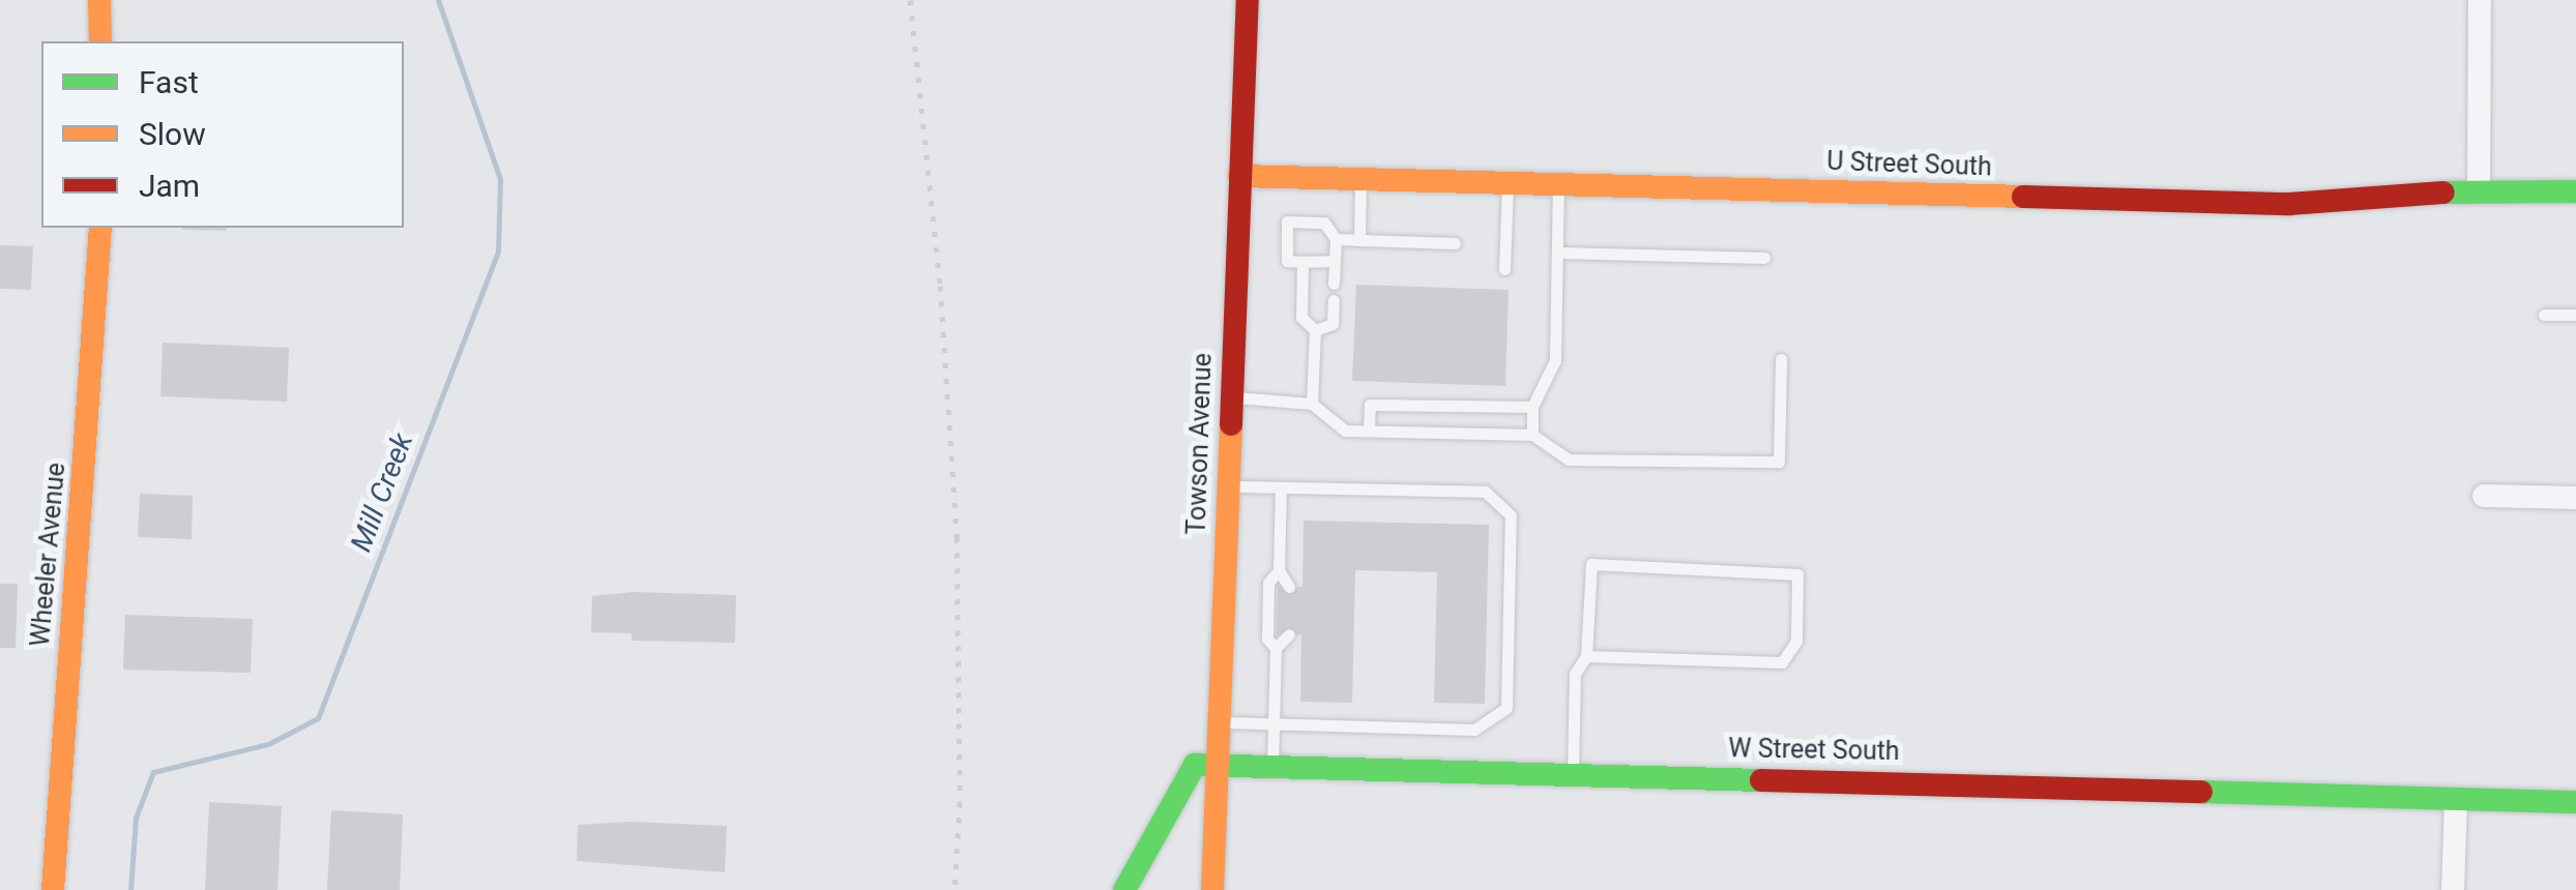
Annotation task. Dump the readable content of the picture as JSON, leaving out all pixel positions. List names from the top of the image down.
{
  "streets": {
    "street": [
      "U Street South",
      "Towson Avenue",
      "Wheeler Avenue",
      "W Street South"
    ]
  },
  "crossings": [
    ["U Street South", "Towson Avenue"],
    ["Towson Avenue", "W Street South"]
  ],
  "water": ["Mill Creek"],
  "legend": ["Fast", "Slow", "Jam"]
}
